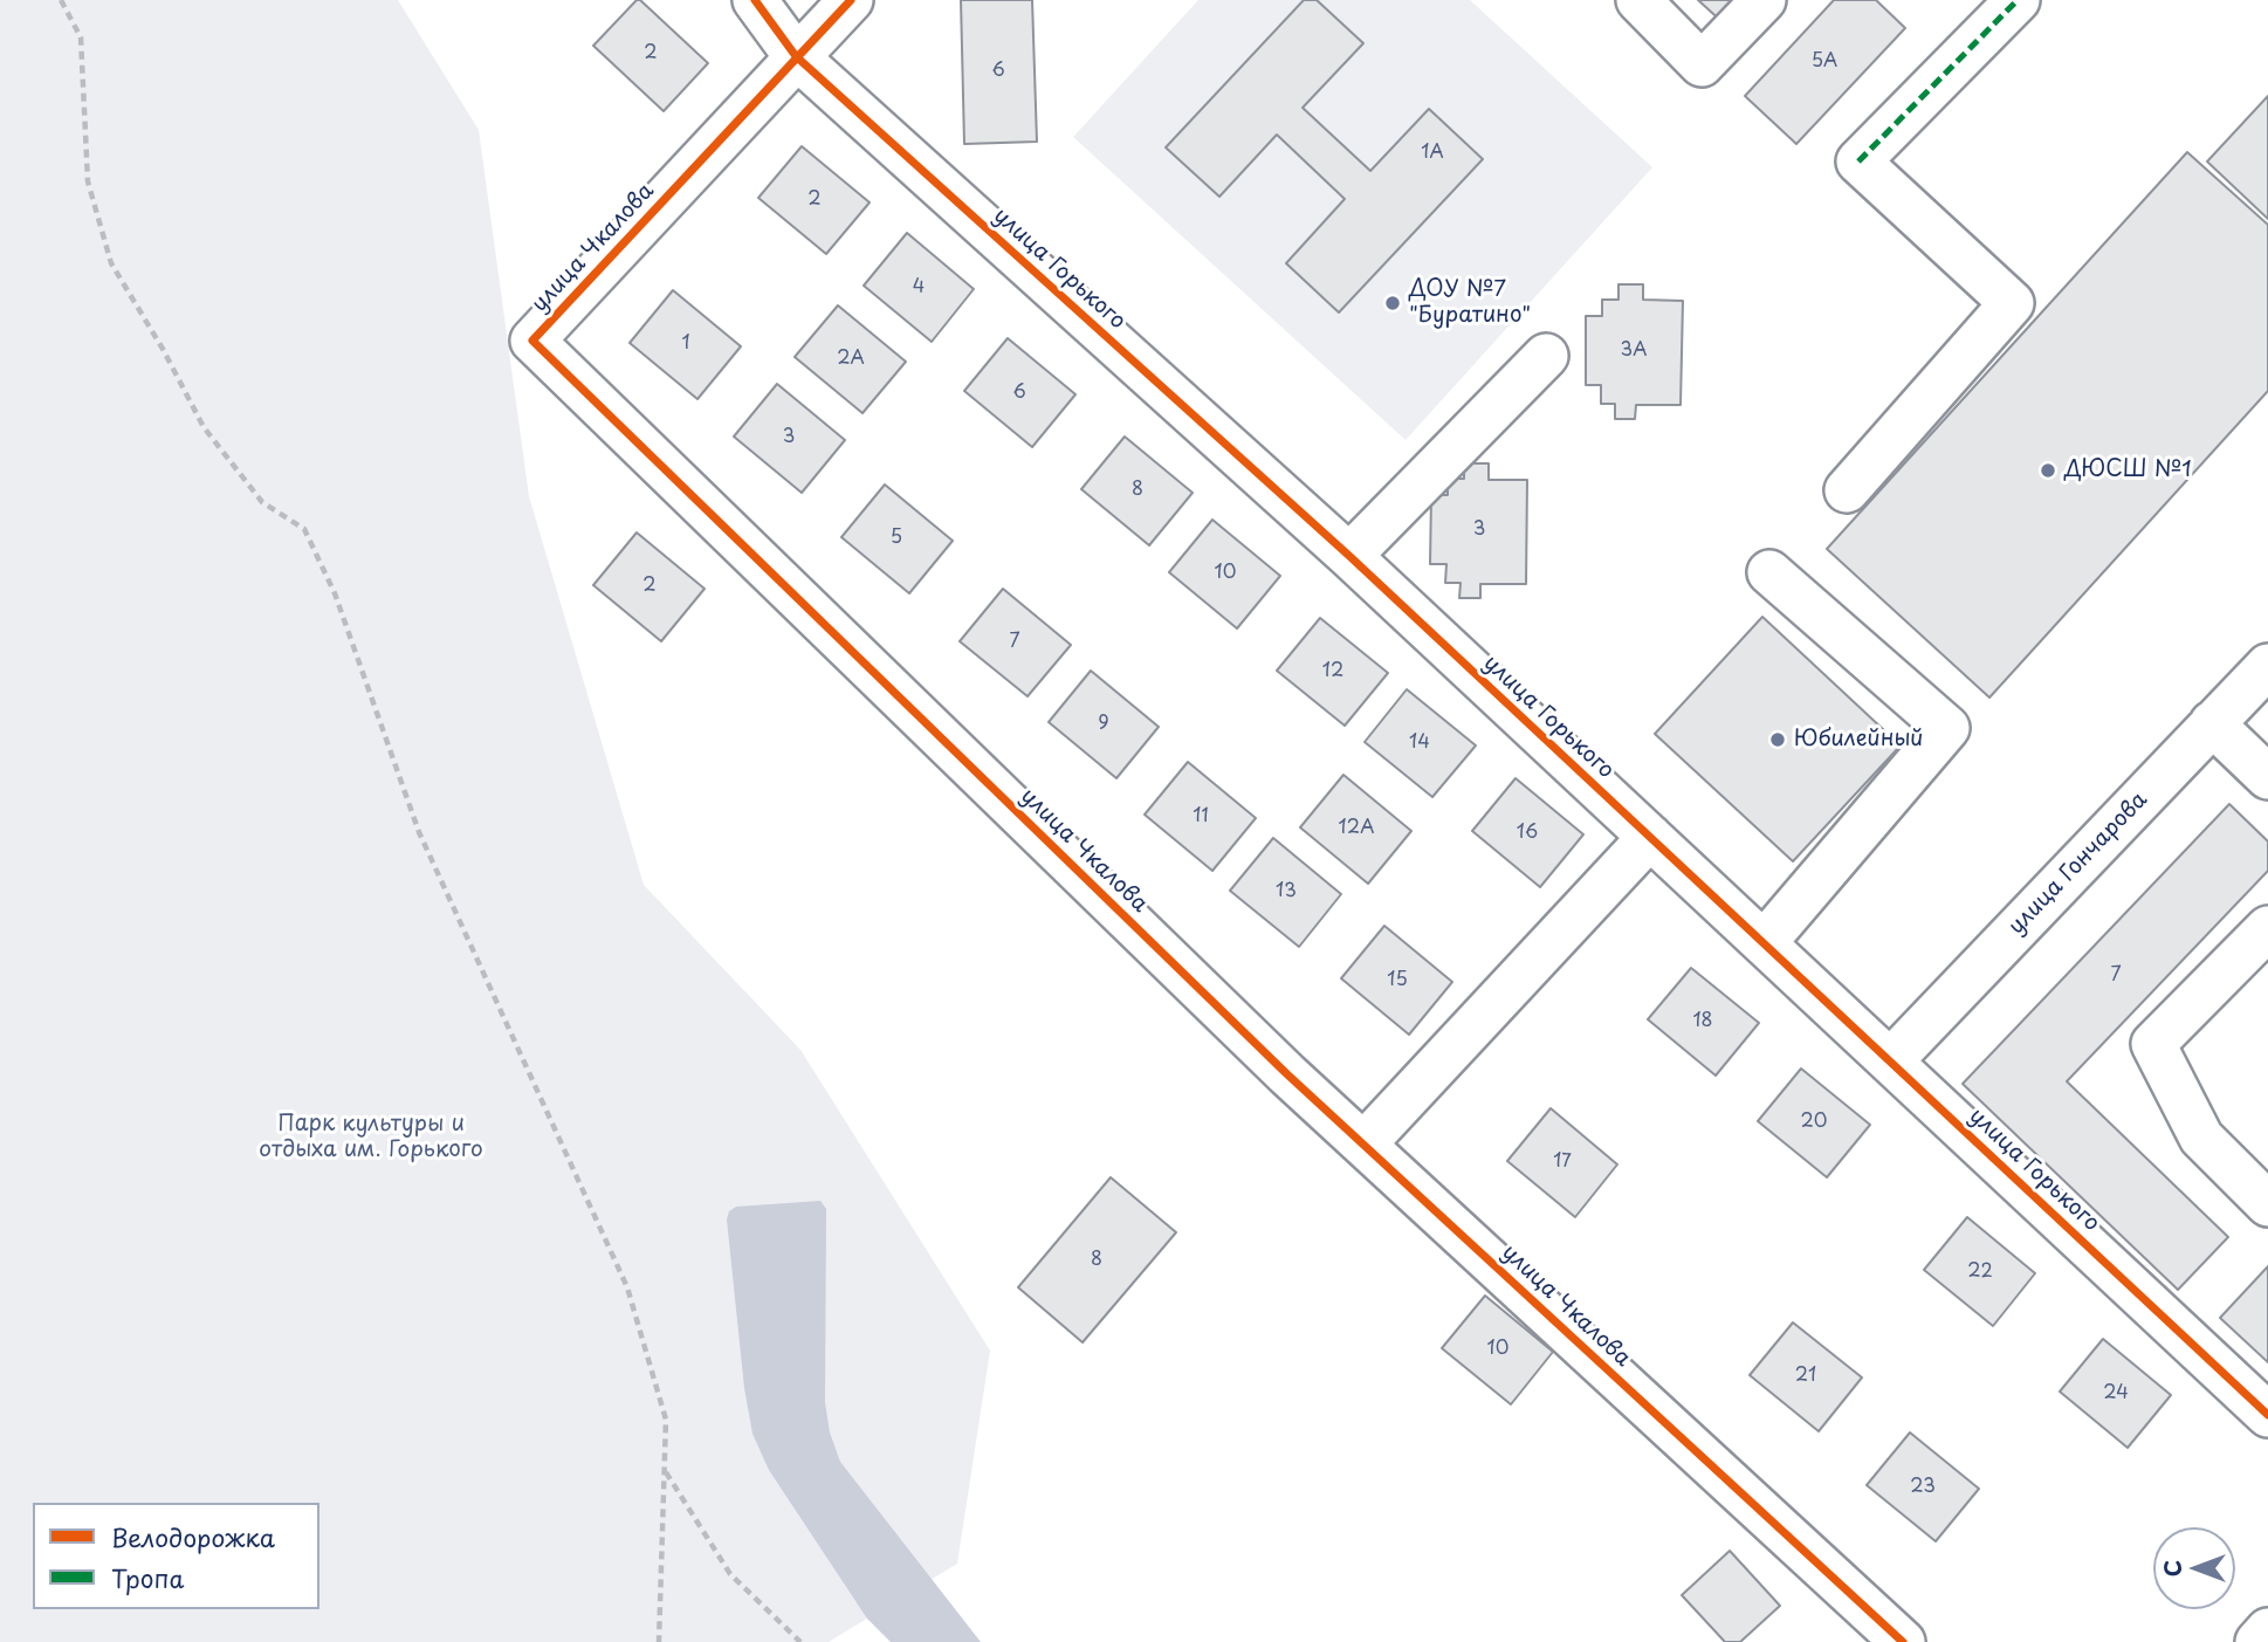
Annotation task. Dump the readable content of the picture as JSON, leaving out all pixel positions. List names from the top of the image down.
{
  "streets": {
    "street": ["улица Чкалова", "улица Горького", "улица Гончарова"]
  },
  "crossings": [
    ["улица Чкалова", "улица Горького"],
    ["улица Горького", "улица Гончарова"]
  ],
  "parks": ["Парк культуры и отдыха им. Горького"],
  "places": ["ДОУ №7 \"Буратино\"", "ДЮСШ №1", "Юбилейный"],
  "house_numbers": [
    "2",
    "5А",
    "6",
    "1А",
    "2",
    "4",
    "1",
    "3А",
    "2А",
    "6",
    "3",
    "8",
    "3",
    "5",
    "10",
    "2",
    "7",
    "12",
    "9",
    "14",
    "11",
    "12А",
    "16",
    "13",
    "7",
    "15",
    "18",
    "20",
    "17",
    "8",
    "22",
    "10",
    "21",
    "24",
    "23"
  ],
  "legend": ["Велодорожка", "Тропа"],
  "north": "left"
}
